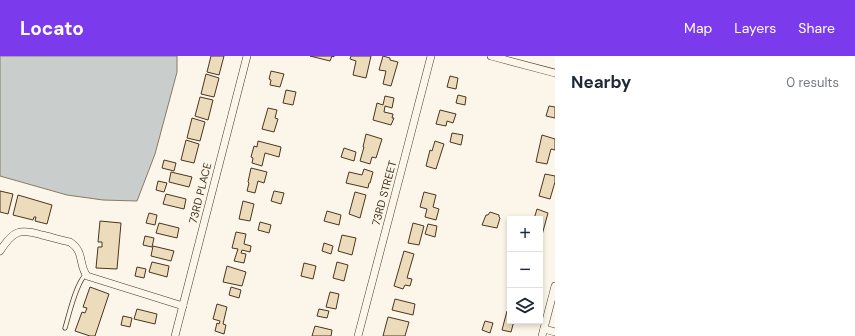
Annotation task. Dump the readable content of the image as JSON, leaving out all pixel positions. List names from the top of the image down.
{
  "streets": {
    "street": ["73RD PLACE", "73RD STREET"]
  },
  "page": {
    "header": "Locato",
    "nav": ["Map", "Layers", "Share"],
    "heading": ["Nearby", "0 results"],
    "map_buttons": ["+", "−"]
  }
}
